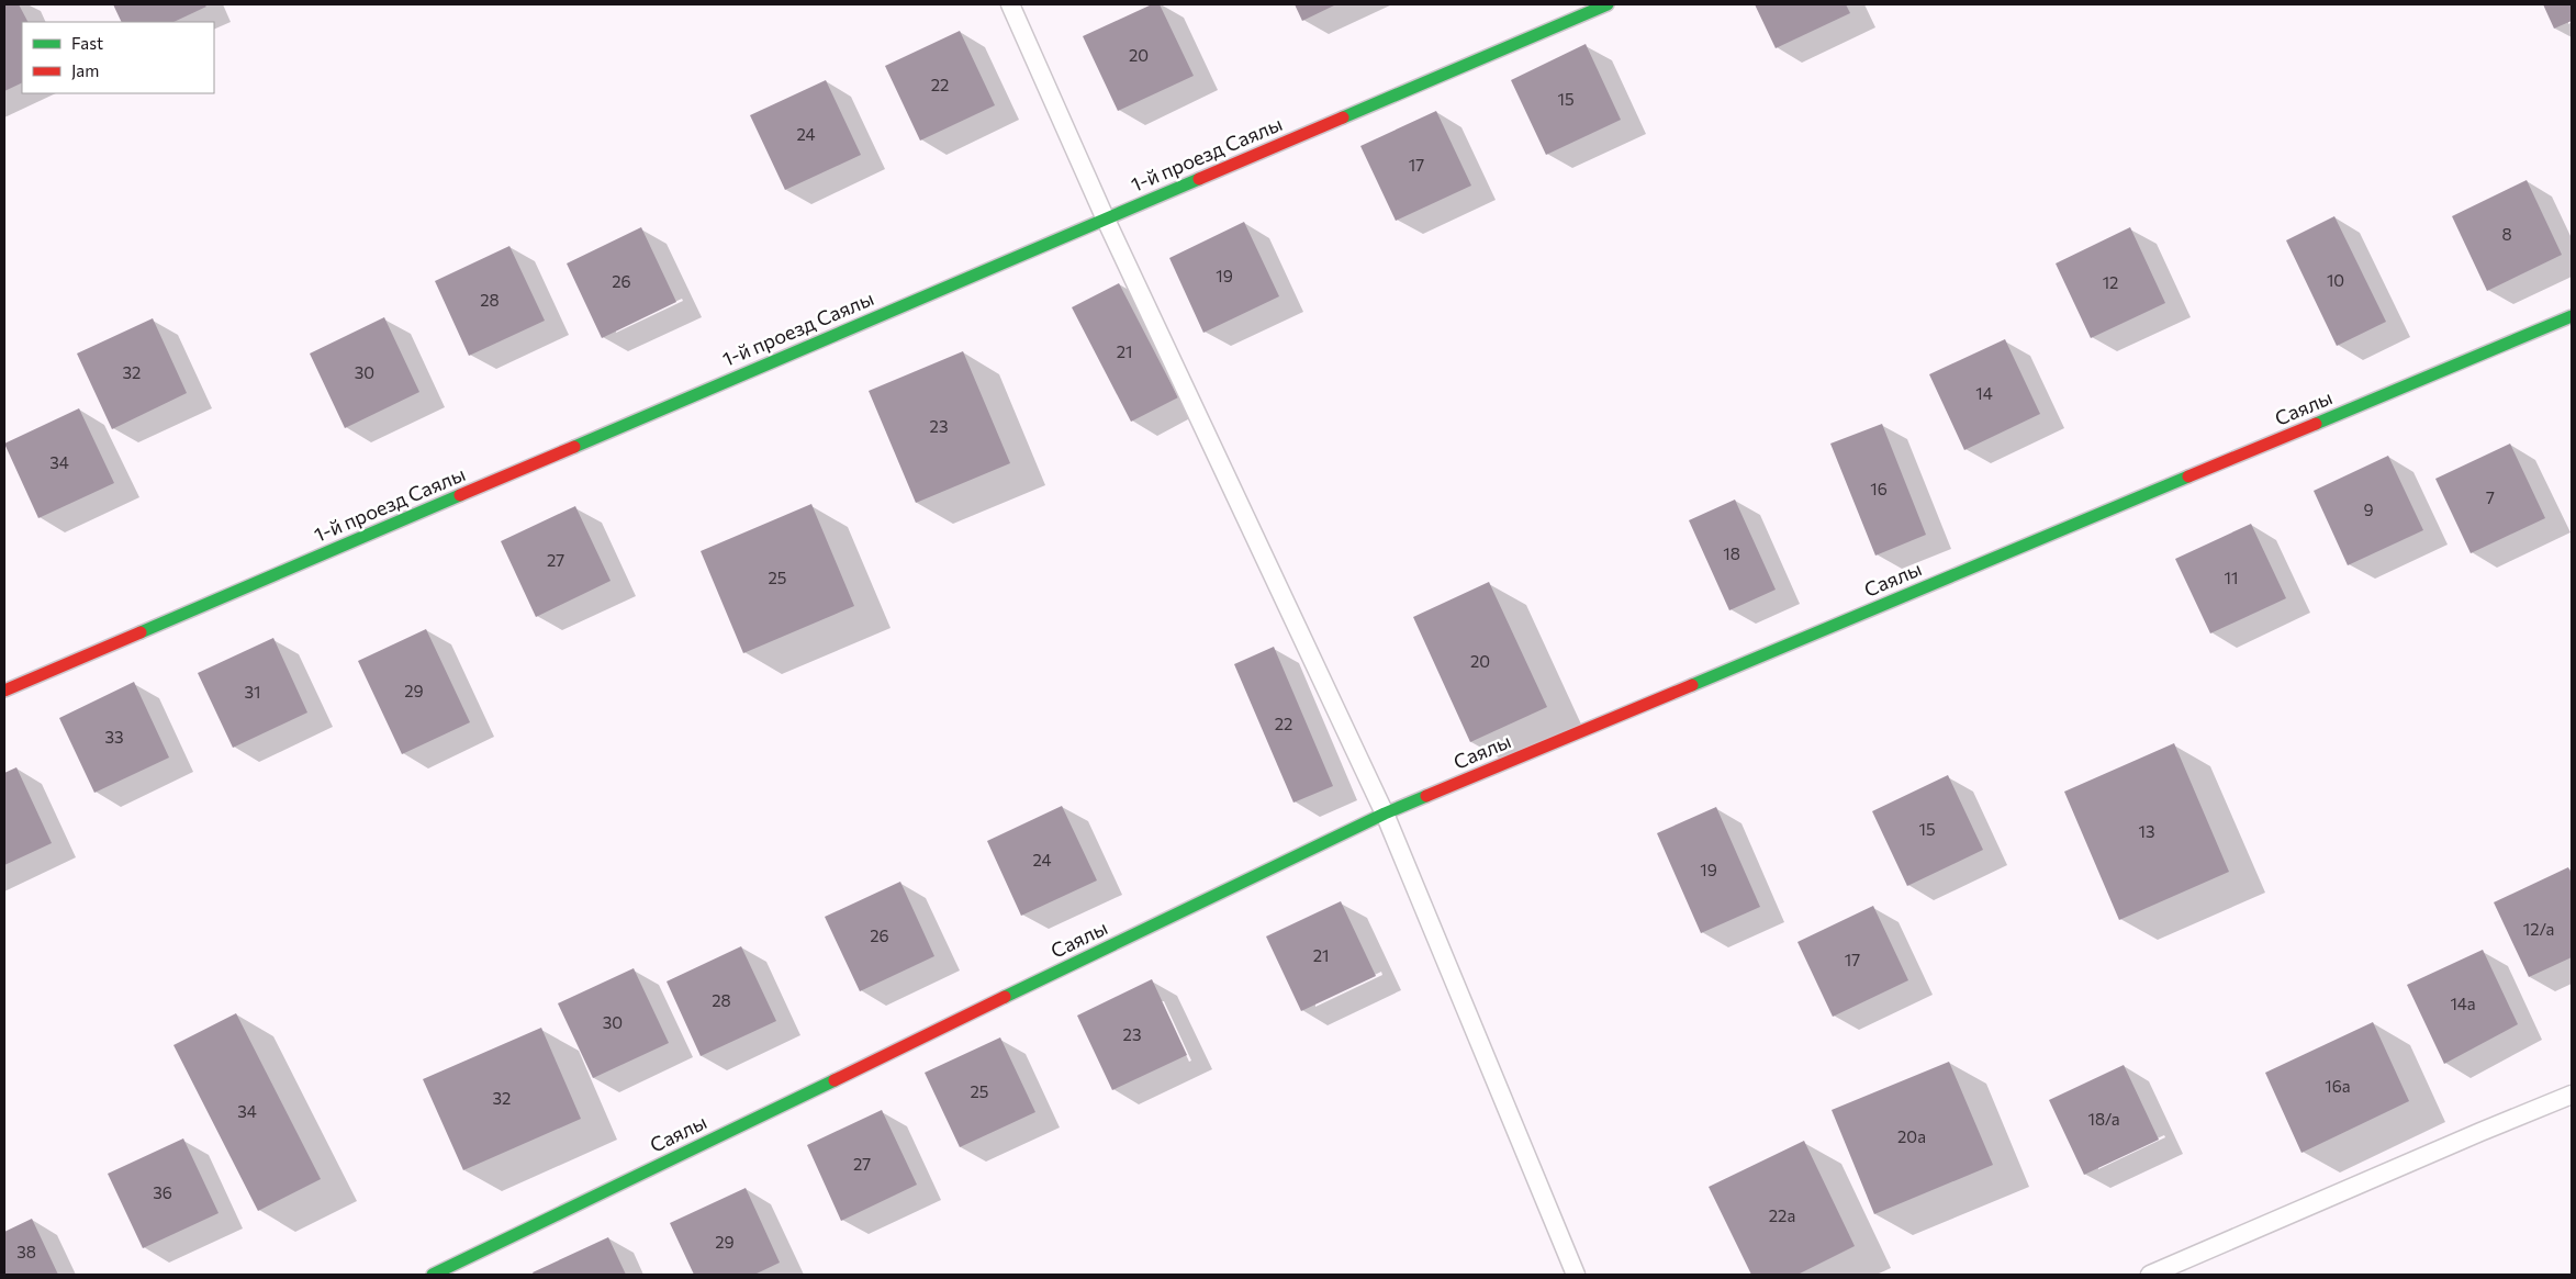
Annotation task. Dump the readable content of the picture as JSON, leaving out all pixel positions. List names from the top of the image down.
{
  "streets": {
    "street": ["1-й проезд Саялы", "Саялы"]
  },
  "house_numbers": [
    "20",
    "22",
    "15",
    "24",
    "17",
    "8",
    "19",
    "10",
    "26",
    "12",
    "28",
    "21",
    "32",
    "30",
    "14",
    "23",
    "34",
    "16",
    "7",
    "9",
    "18",
    "27",
    "25",
    "11",
    "20",
    "29",
    "31",
    "22",
    "33",
    "15",
    "13",
    "24",
    "19",
    "12/а",
    "26",
    "21",
    "17",
    "28",
    "14а",
    "30",
    "23",
    "16а",
    "25",
    "32",
    "34",
    "18/а",
    "20а",
    "27",
    "36",
    "22а",
    "29",
    "38"
  ],
  "legend": ["Fast", "Jam"]
}
